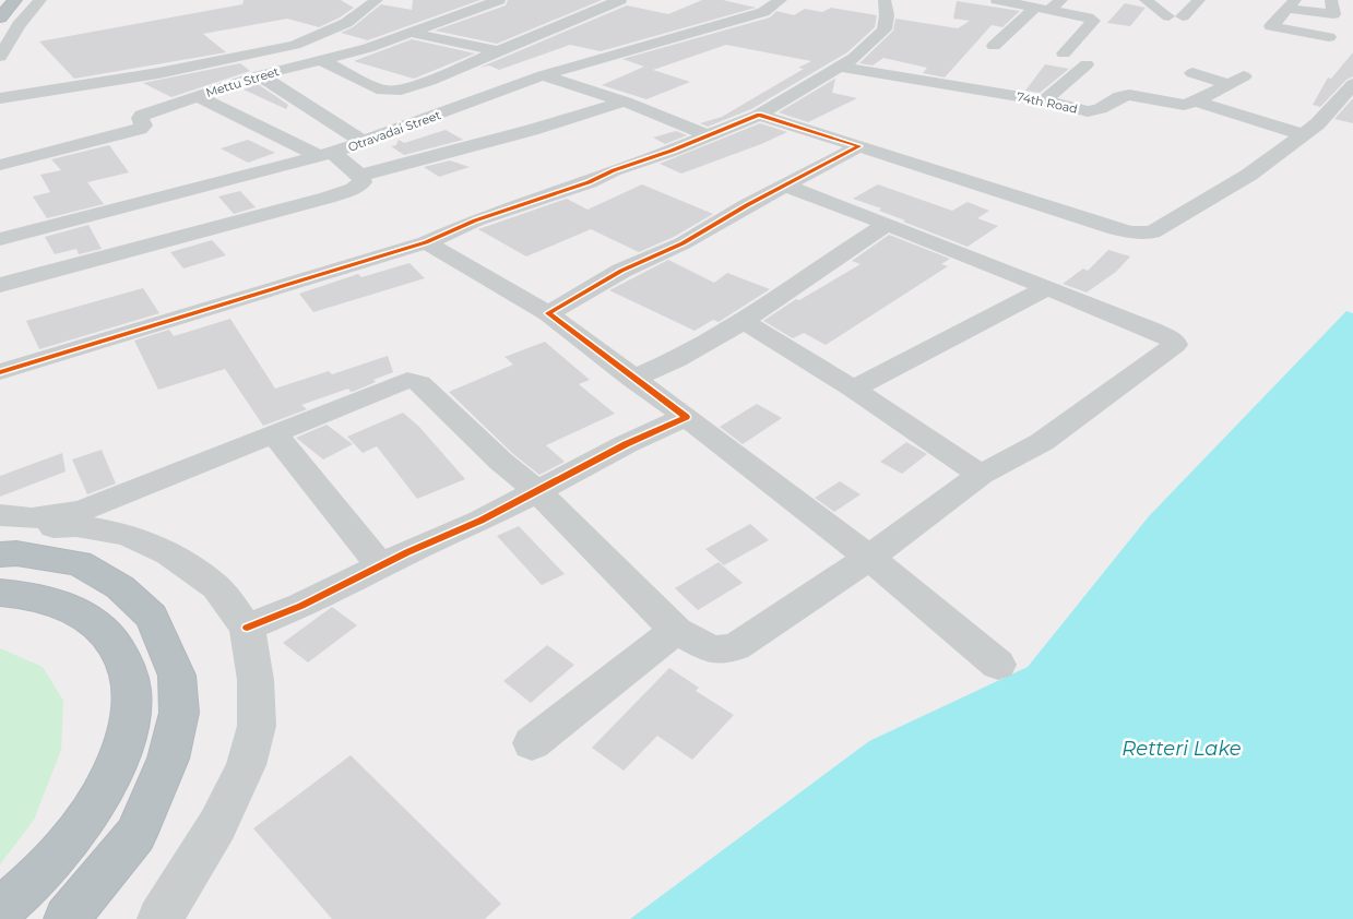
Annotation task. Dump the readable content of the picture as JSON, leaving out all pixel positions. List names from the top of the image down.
{
  "streets": {
    "street": ["Mettu Street", "74th Road", "Otravadai Street"]
  },
  "water": ["Retteri Lake"]
}
